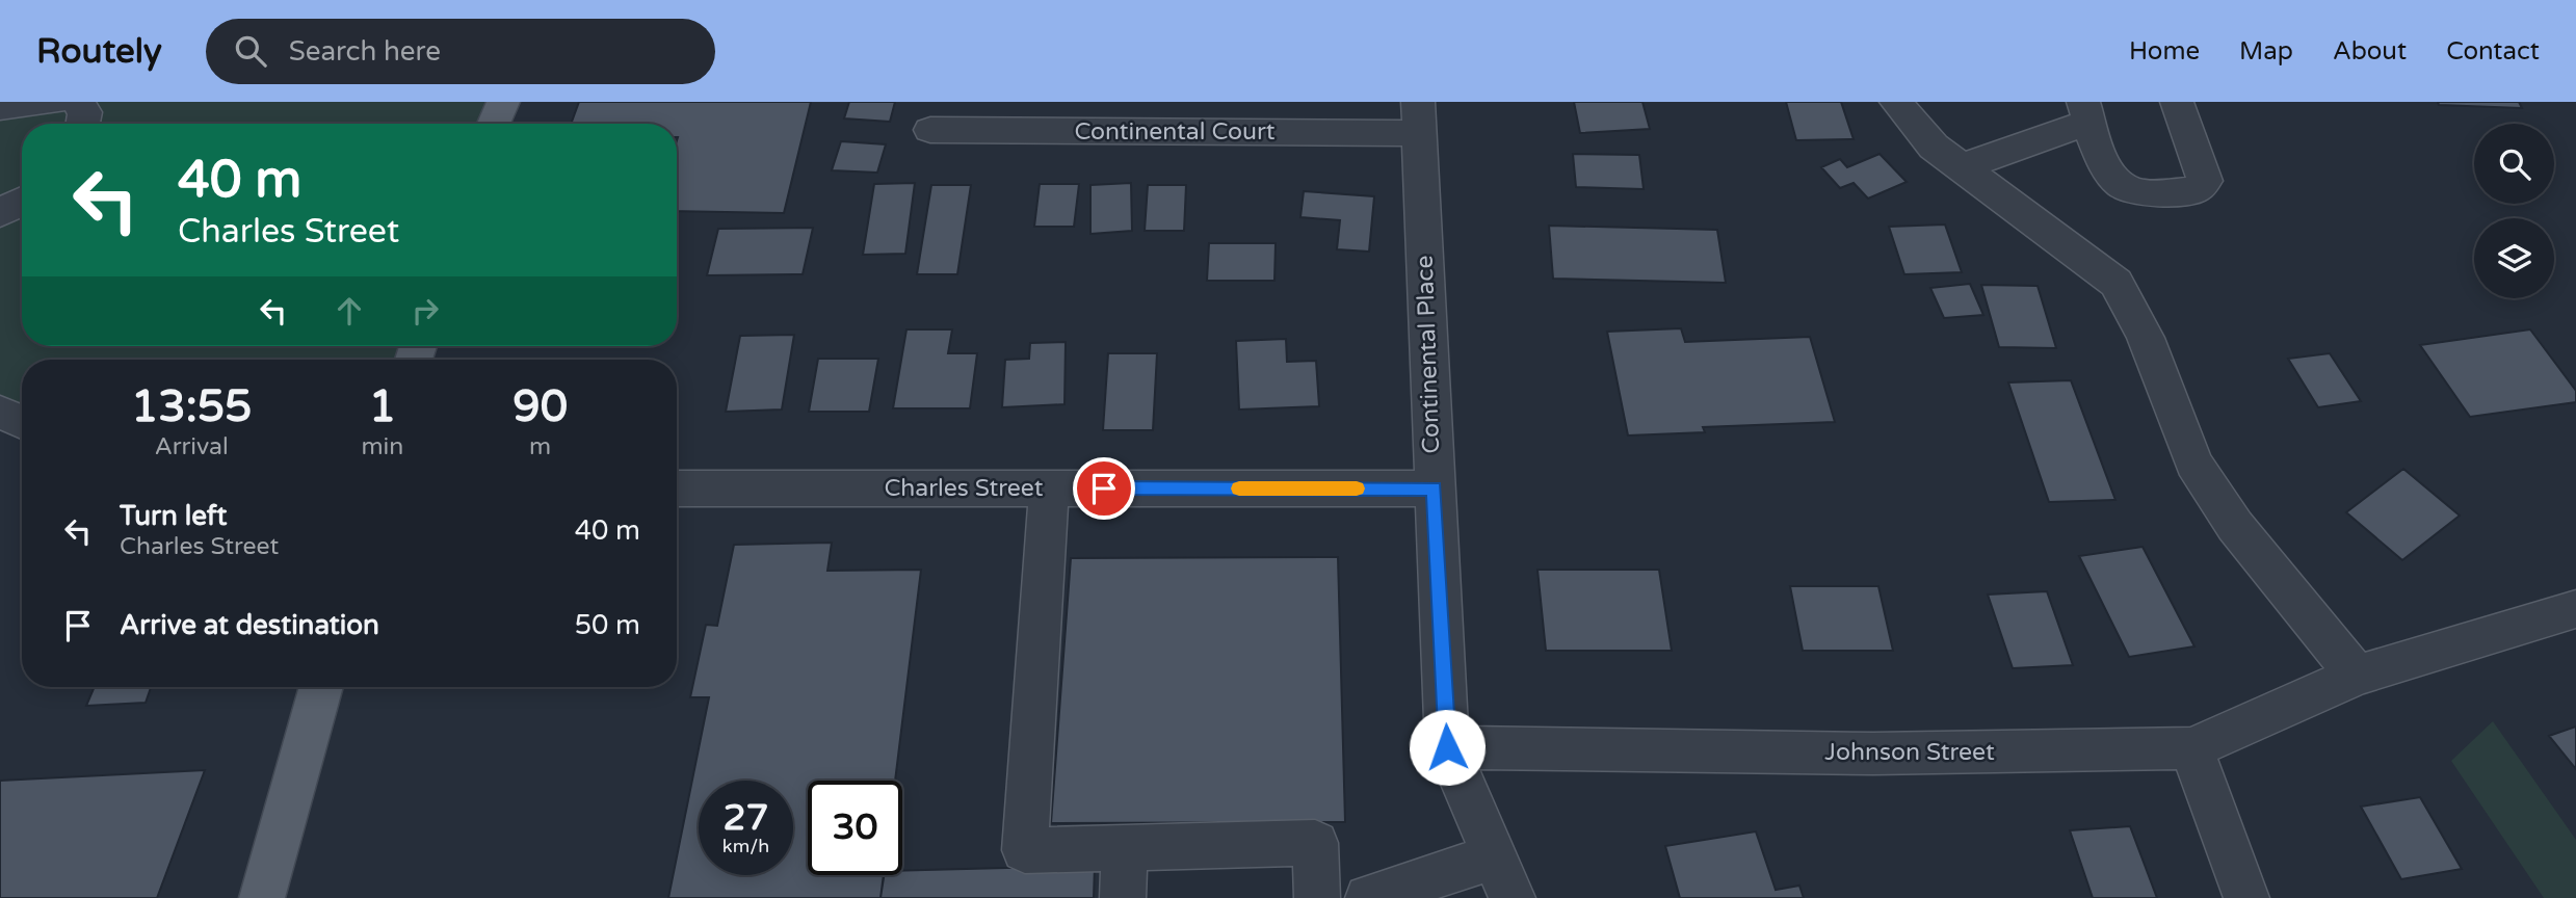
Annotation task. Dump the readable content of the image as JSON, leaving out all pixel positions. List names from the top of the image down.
{
  "streets": {
    "street": [
      "Continental Court",
      "Continental Place",
      "Charles Street",
      "Johnson Street"
    ]
  },
  "crossings": [
    ["Continental Court", "Continental Place"],
    ["Continental Place", "Charles Street"],
    ["Continental Place", "Johnson Street"]
  ],
  "page": {
    "header": "Routely",
    "search": "Search here",
    "nav": [
      "Home",
      "Map",
      "About",
      "Contact"
    ],
    "turn": ["40 m", "Charles Street"],
    "eta": [
      "13:55",
      "Arrival",
      "1",
      "min",
      "90",
      "m"
    ],
    "list": [
      {
        "name": "Turn left",
        "note": "Charles Street",
        "value": "40 m"
      },
      {
        "name": "Arrive at destination",
        "value": "50 m"
      }
    ],
    "speed": "27 km/h",
    "limit": "30"
  }
}
